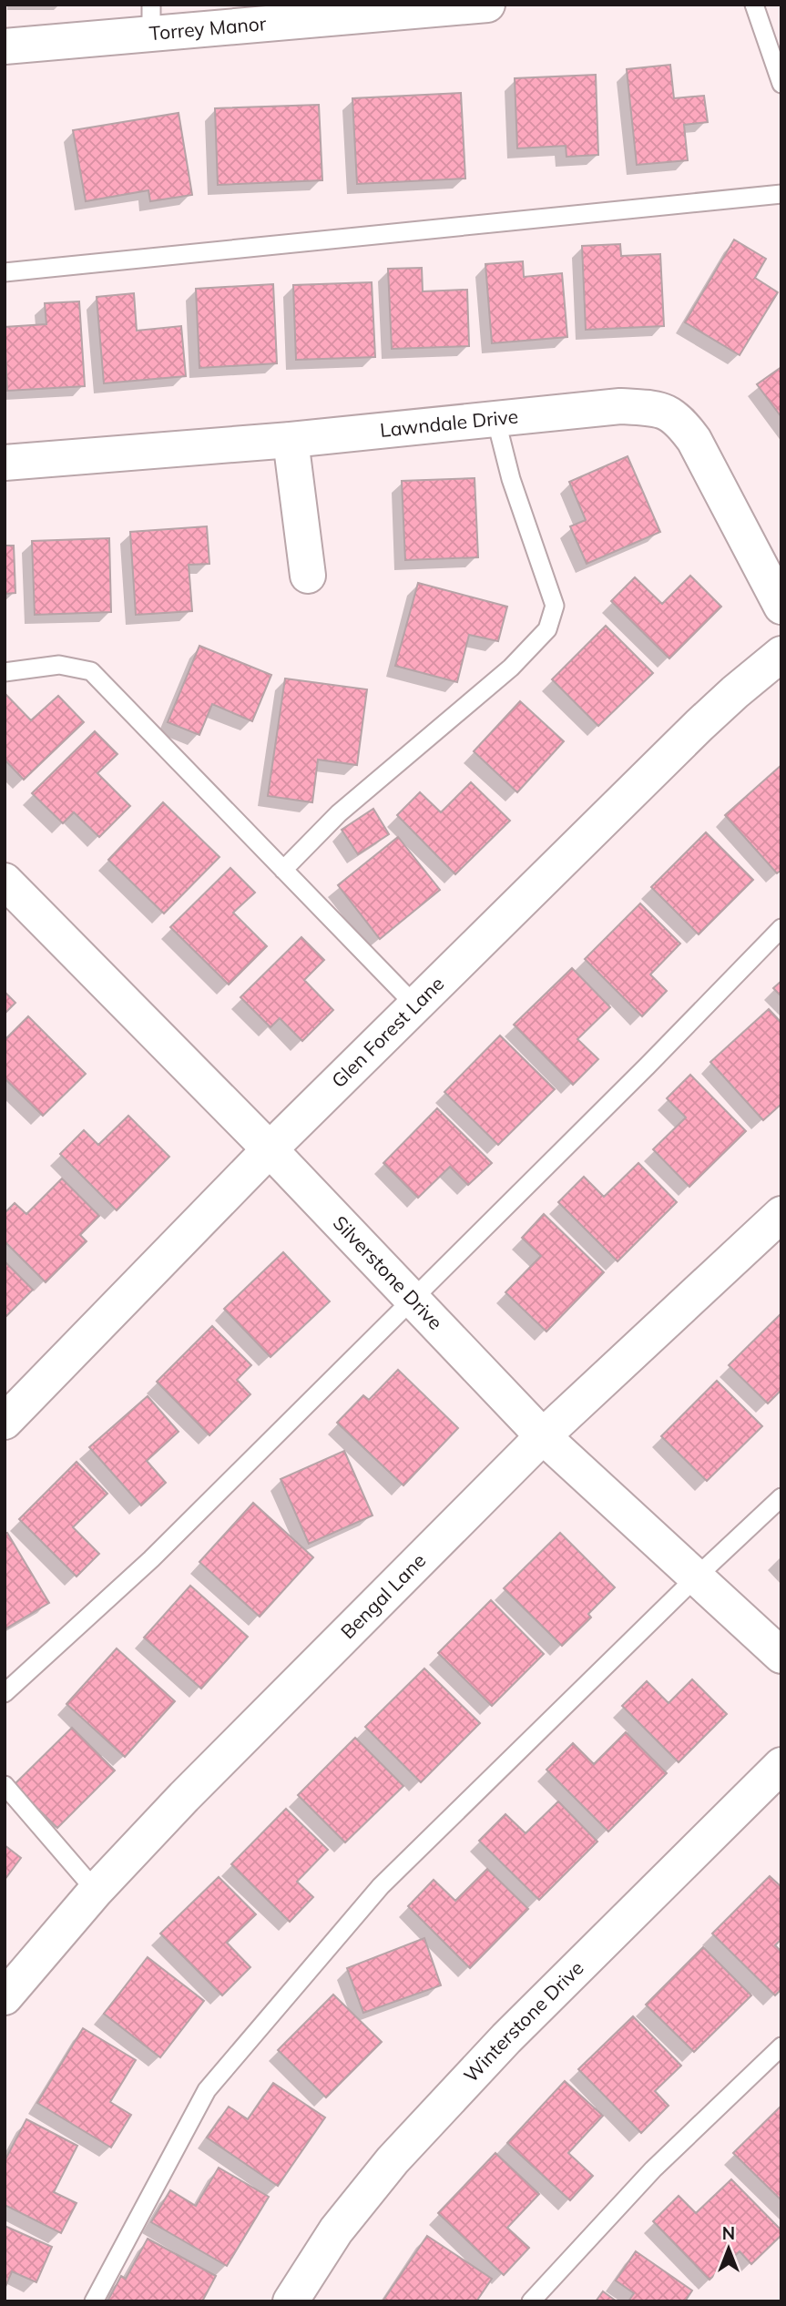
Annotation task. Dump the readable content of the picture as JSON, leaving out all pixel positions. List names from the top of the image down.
{
  "streets": {
    "street": [
      "Torrey Manor",
      "Lawndale Drive",
      "Glen Forest Lane",
      "Silverstone Drive",
      "Bengal Lane",
      "Winterstone Drive"
    ]
  },
  "crossings": [
    ["Glen Forest Lane", "Silverstone Drive"],
    ["Silverstone Drive", "Bengal Lane"]
  ],
  "north": "top"
}
